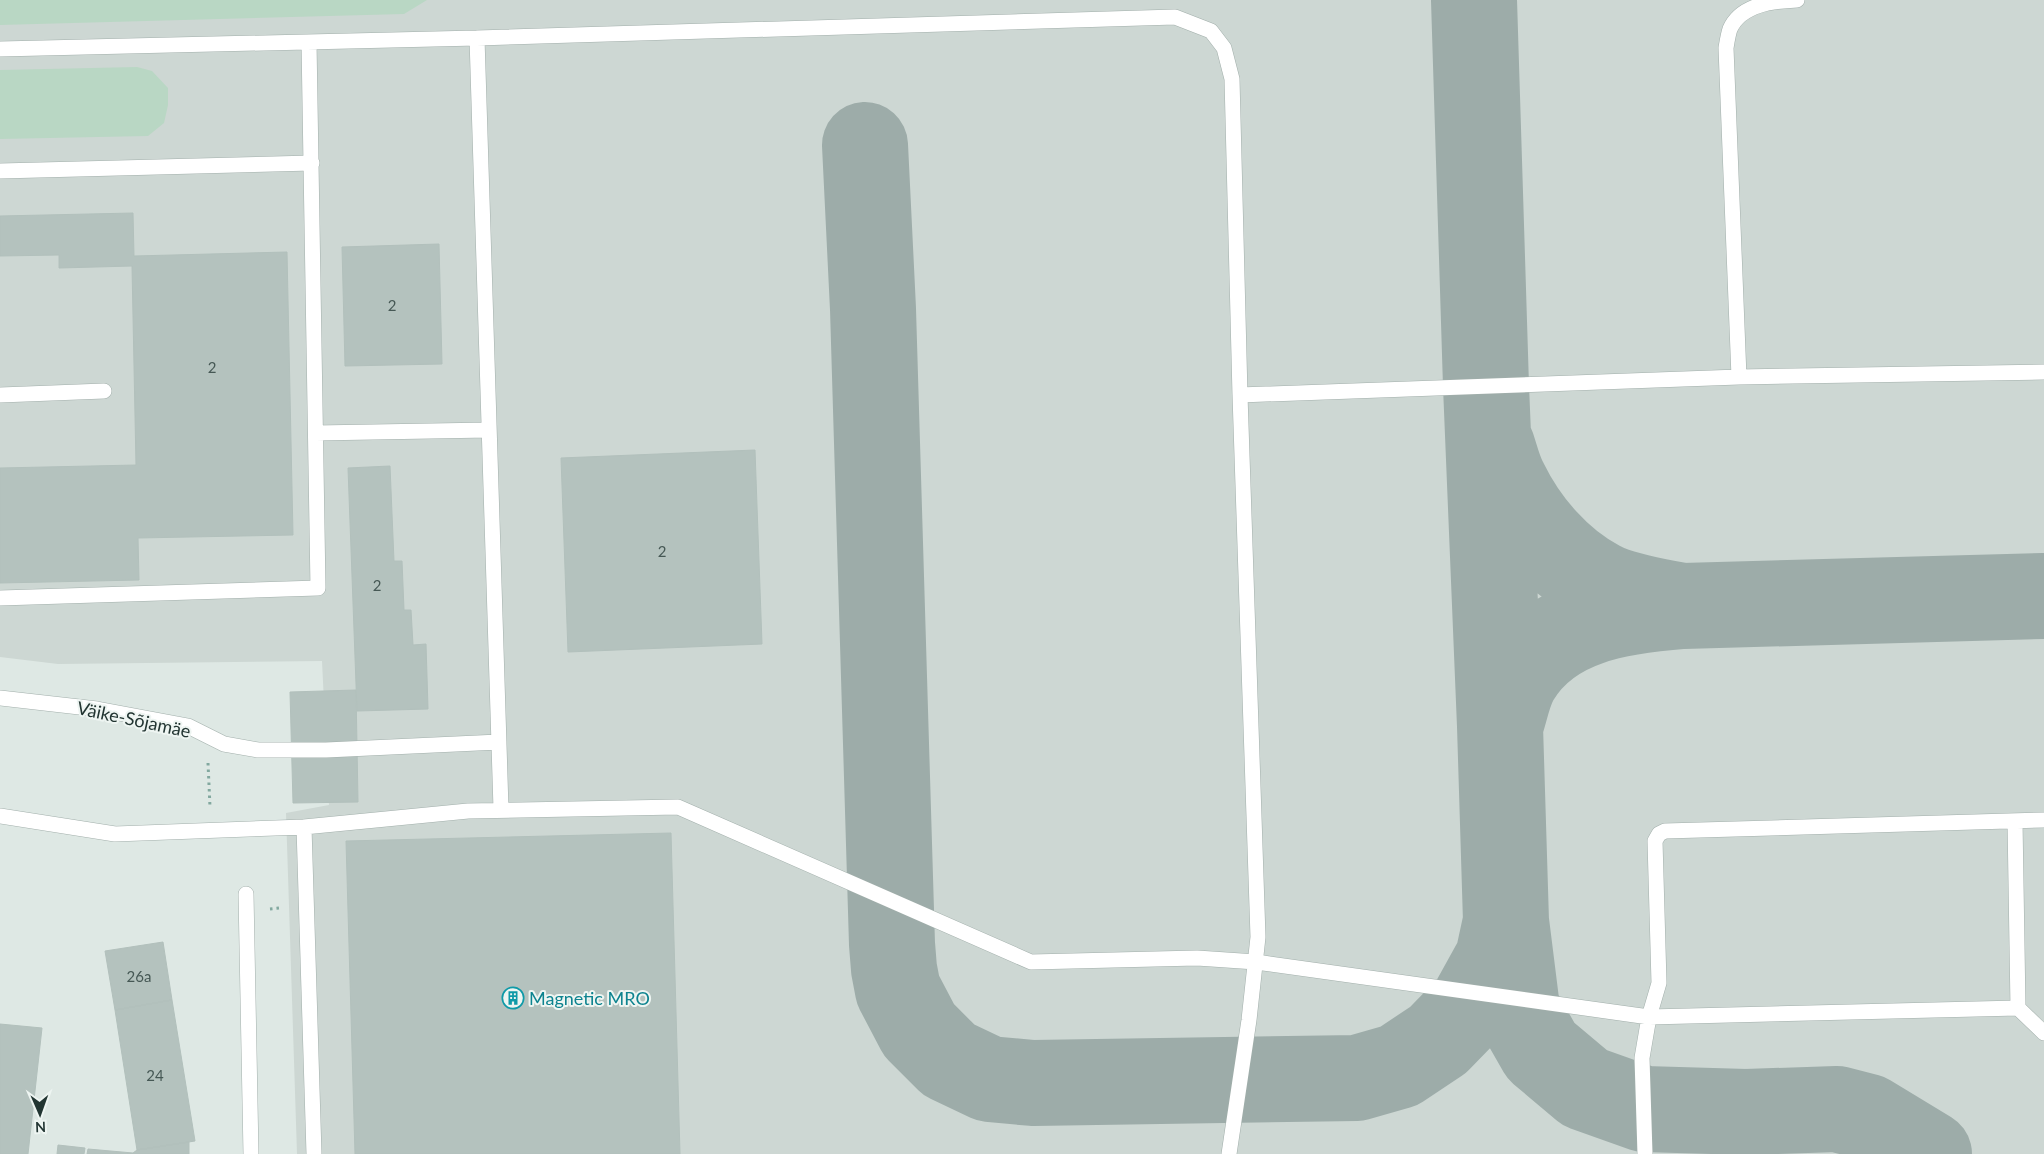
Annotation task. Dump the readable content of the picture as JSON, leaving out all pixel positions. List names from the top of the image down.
{
  "streets": {
    "street": ["Väike-Sõjamäe"]
  },
  "places": {
    "building": ["Magnetic MRO"]
  },
  "house_numbers": [
    "2",
    "2",
    "2",
    "2",
    "26a",
    "24"
  ],
  "north": "bottom"
}
